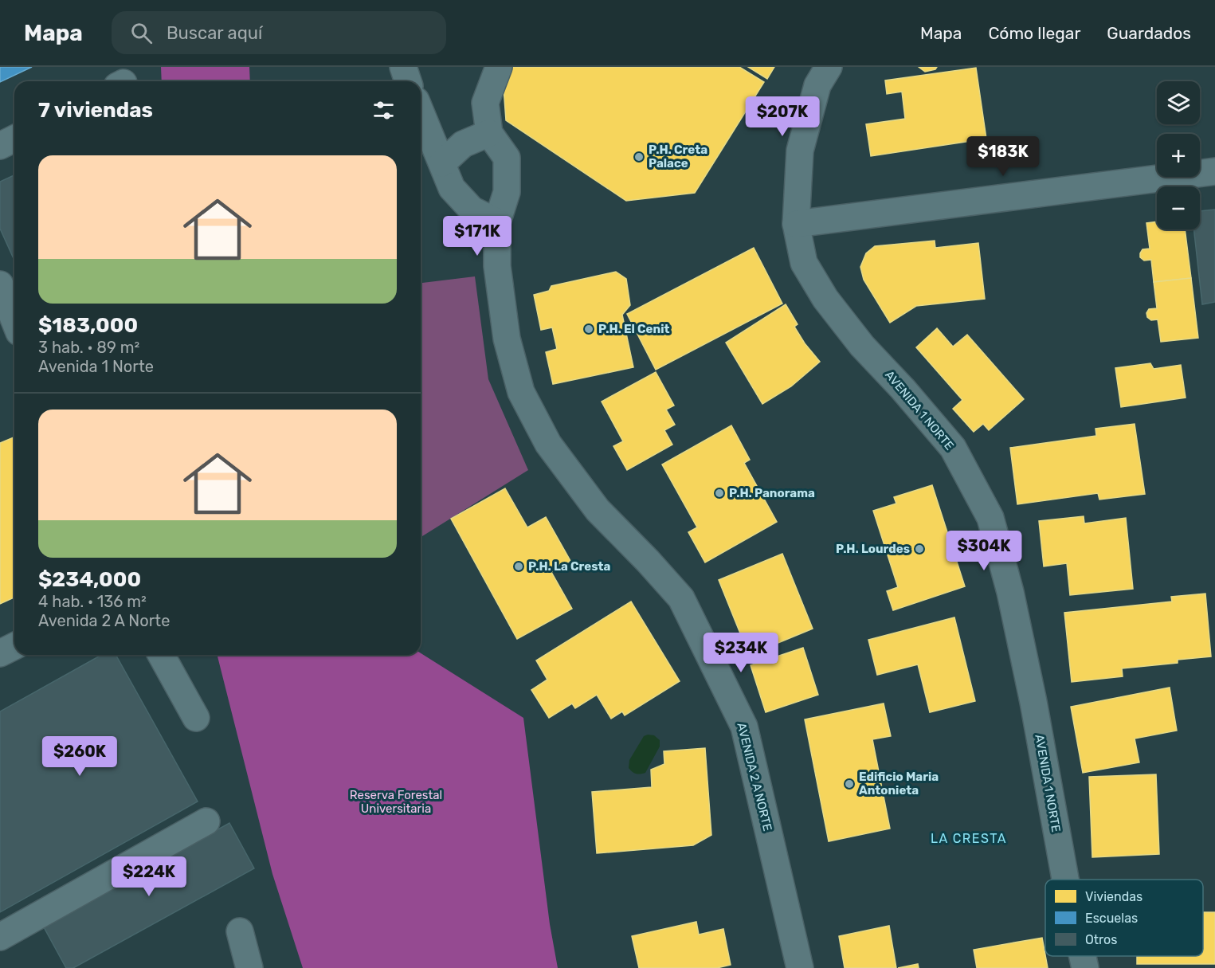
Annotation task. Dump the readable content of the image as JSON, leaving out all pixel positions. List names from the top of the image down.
{
  "streets": {
    "street": ["AVENIDA 1 NORTE", "AVENIDA 2 A NORTE"]
  },
  "districts": ["LA CRESTA"],
  "parks": ["Reserva Forestal Universitaria"],
  "places": [
    "P.H. Creta Palace",
    "P.H. El Cenit",
    "P.H. Panorama",
    "P.H. Lourdes",
    "P.H. La Cresta",
    "Edificio Maria Antonieta"
  ],
  "legend": ["Viviendas", "Escuelas", "Otros"],
  "page": {
    "header": "Mapa",
    "search": "Buscar aquí",
    "nav": ["Mapa", "Cómo llegar", "Guardados"],
    "map_buttons": ["+", "−"],
    "heading": "7 viviendas",
    "price": [
      "$207K",
      "$183K",
      "$171K",
      "$304K",
      "$234K",
      "$260K",
      "$224K"
    ],
    "list": [
      {
        "name": "$183,000",
        "note": "3 hab. · 89 m² · Avenida 1 Norte"
      },
      {
        "name": "$234,000",
        "note": "4 hab. · 136 m² · Avenida 2 A Norte"
      }
    ]
  }
}
